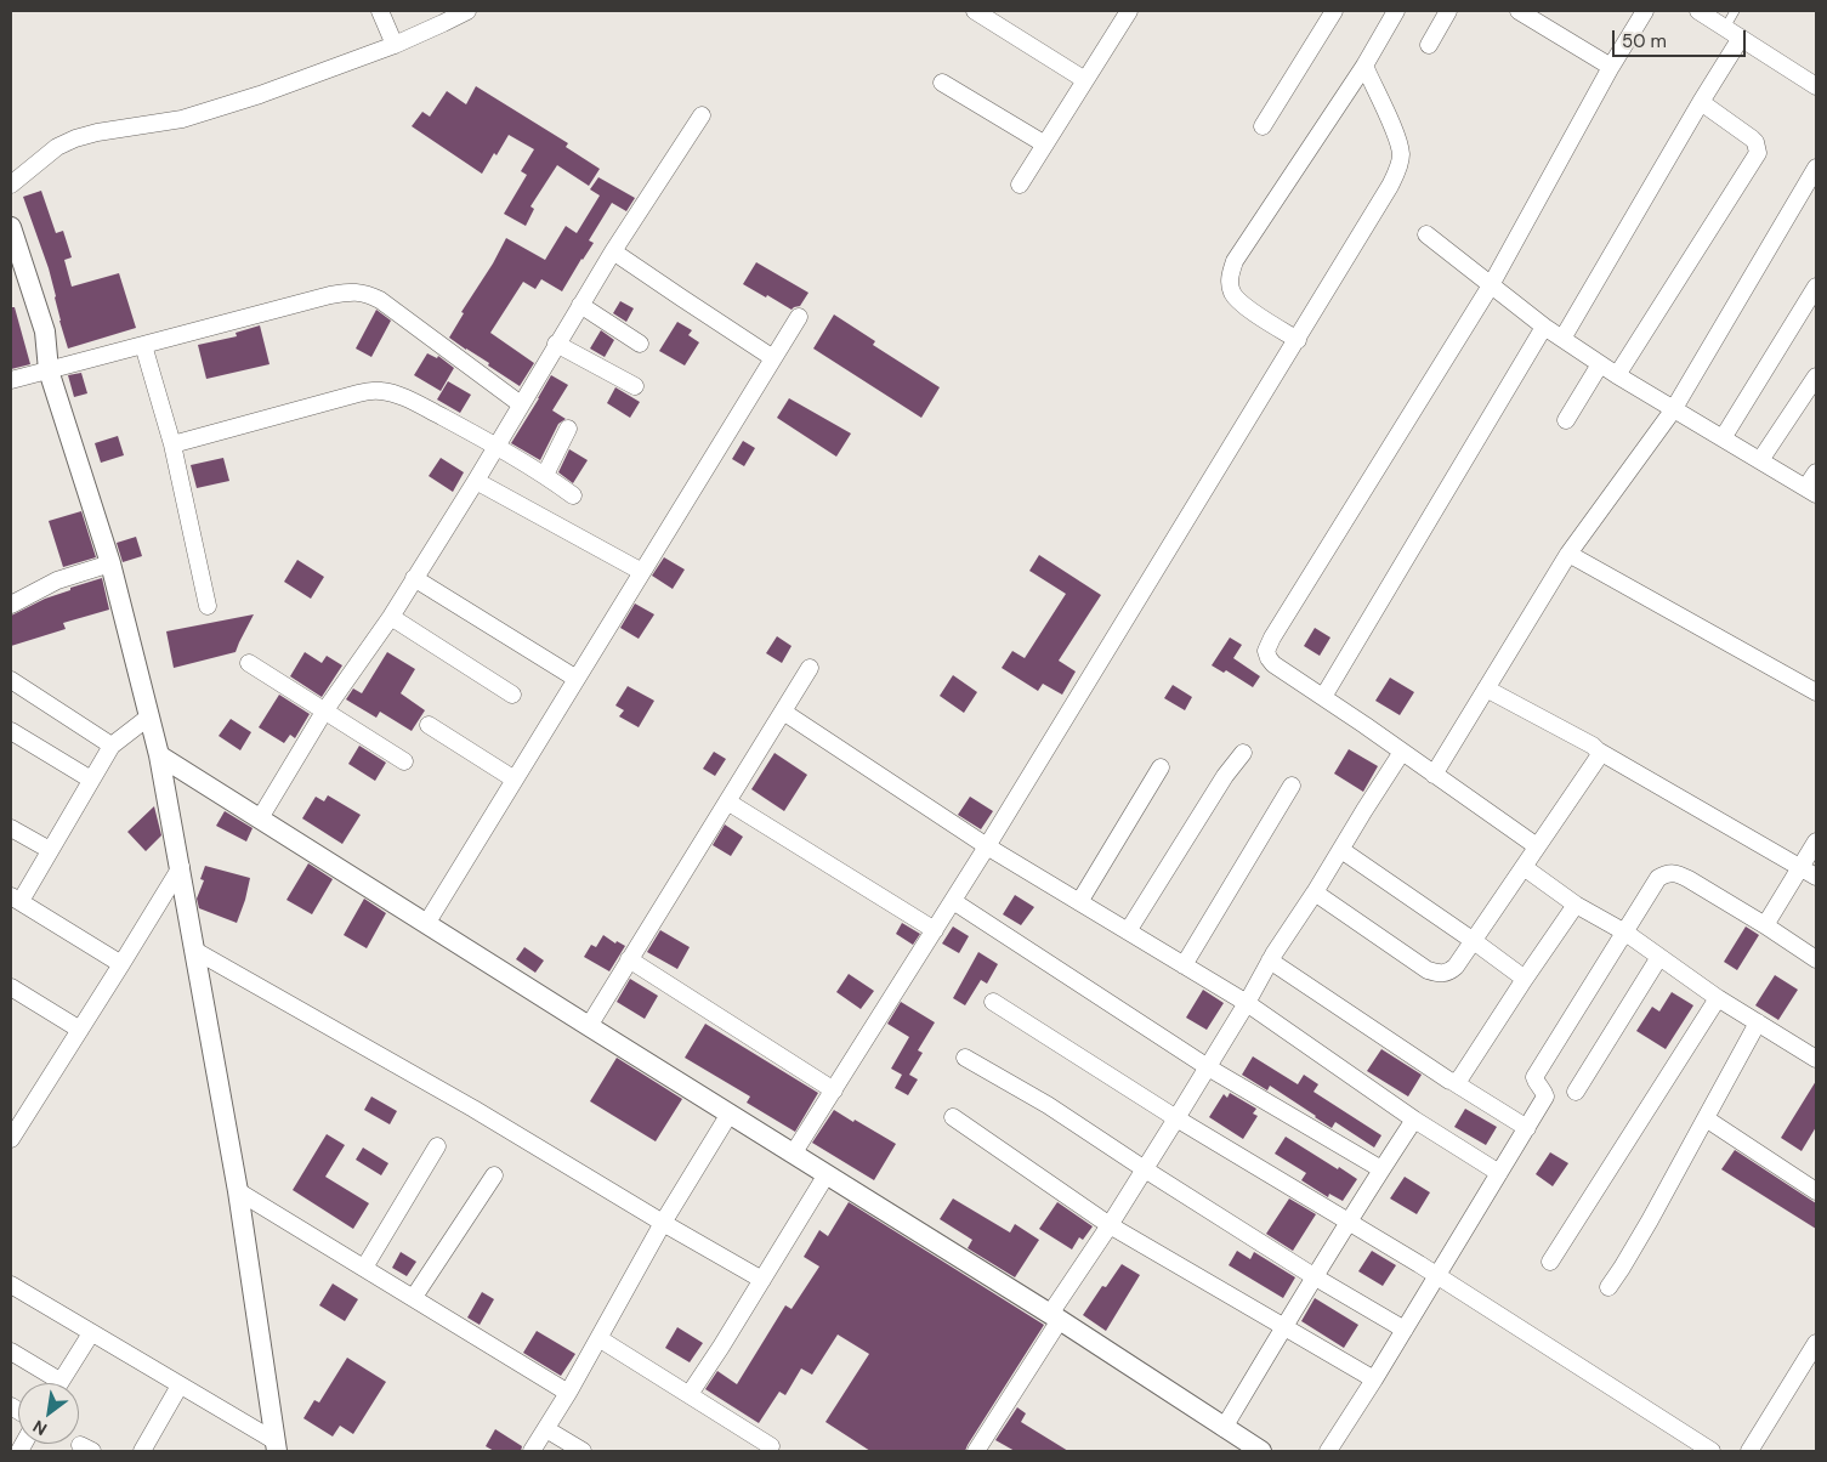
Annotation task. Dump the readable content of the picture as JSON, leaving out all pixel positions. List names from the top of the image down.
{
  "scale_bar": "50 m",
  "north": "bottom left"
}
